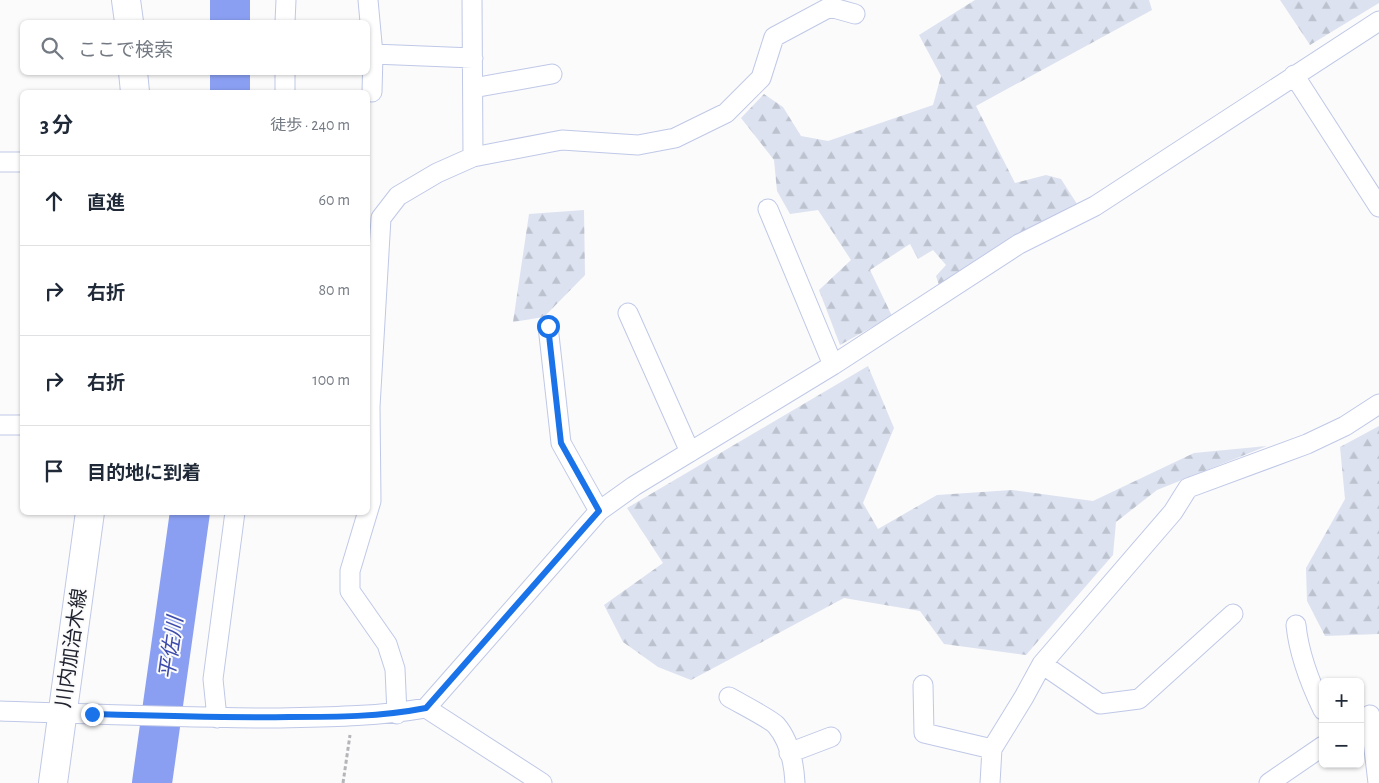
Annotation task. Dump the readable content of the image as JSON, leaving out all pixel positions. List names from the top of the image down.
{
  "streets": {
    "main road": ["川内加治木線"]
  },
  "water": ["平佐川"],
  "page": {
    "search": "ここで検索",
    "heading": ["3 分", "徒歩 · 240 m"],
    "list": [
      ["直進", "60 m"],
      ["右折", "80 m"],
      ["右折", "100 m"],
      "目的地に到着"
    ],
    "map_buttons": ["+", "−"]
  }
}
